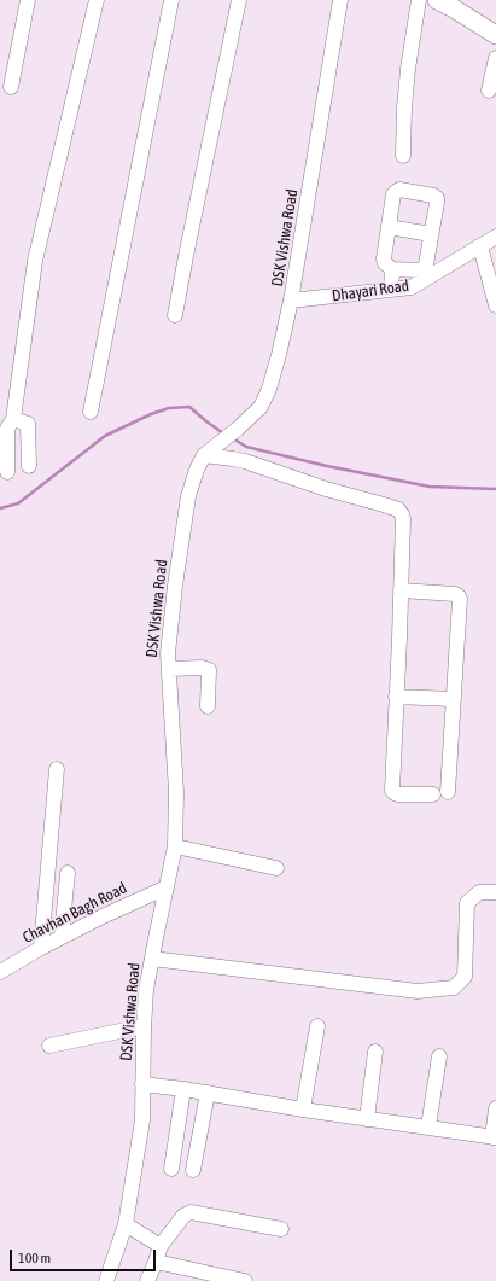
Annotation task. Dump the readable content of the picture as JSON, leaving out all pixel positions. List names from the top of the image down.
{
  "streets": {
    "street": ["DSK Vishwa Road", "Dhayari Road", "Chavhan Bagh Road"]
  },
  "crossings": [
    ["DSK Vishwa Road", "Dhayari Road"],
    ["DSK Vishwa Road", "Chavhan Bagh Road"]
  ],
  "scale_bar": "100 m"
}
